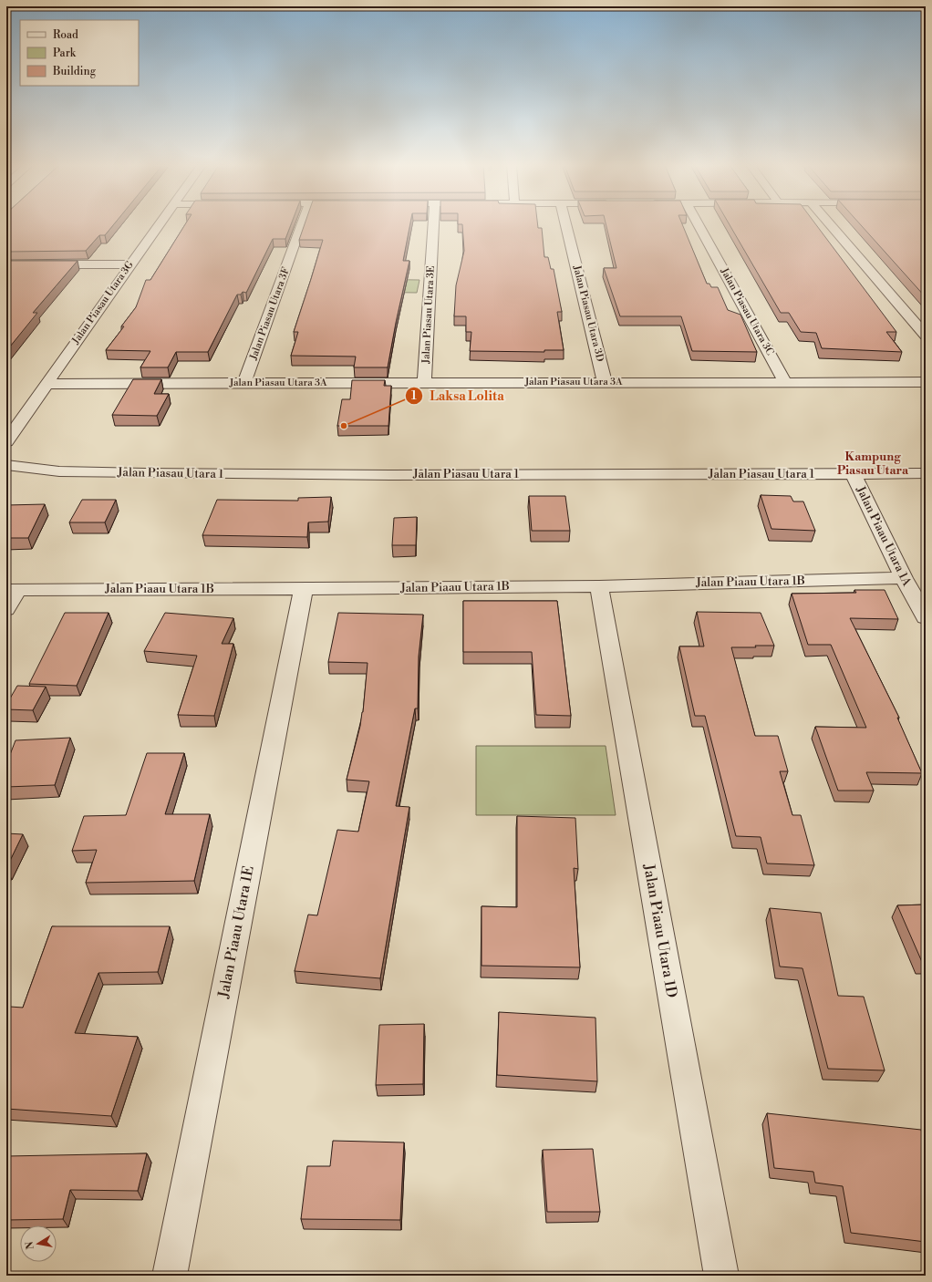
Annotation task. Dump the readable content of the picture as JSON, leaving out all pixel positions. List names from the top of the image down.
{
  "streets": {
    "street": [
      "Jalan Piasau Utara 3G",
      "Jalan Piasau Utara 3C",
      "Jalan Piasau Utara 3F",
      "Jalan Piasau Utara 3D",
      "Jalan Piasau Utara 3E",
      "Jalan Piasau Utara 3A",
      "Jalan Piasau Utara 1",
      "Jalan Piaau Utara 1A",
      "Jalan Piaau Utara 1B",
      "Jalan Piaau Utara 1D",
      "Jalan Piaau Utara 1E"
    ]
  },
  "crossings": [
    ["Jalan Piasau Utara 3G", "Jalan Piasau Utara 3A"],
    ["Jalan Piasau Utara 3C", "Jalan Piasau Utara 3A"],
    ["Jalan Piasau Utara 3F", "Jalan Piasau Utara 3A"],
    ["Jalan Piasau Utara 3D", "Jalan Piasau Utara 3A"],
    ["Jalan Piasau Utara 3E", "Jalan Piasau Utara 3A"],
    ["Jalan Piasau Utara 1", "Jalan Piaau Utara 1A"],
    ["Jalan Piaau Utara 1A", "Jalan Piaau Utara 1B"],
    ["Jalan Piaau Utara 1B", "Jalan Piaau Utara 1D"],
    ["Jalan Piaau Utara 1B", "Jalan Piaau Utara 1E"]
  ],
  "districts": ["Kampung Piasau Utara"],
  "places": ["Laksa Lolita"],
  "legend": ["Road", "Park", "Building"],
  "north": "left"
}
